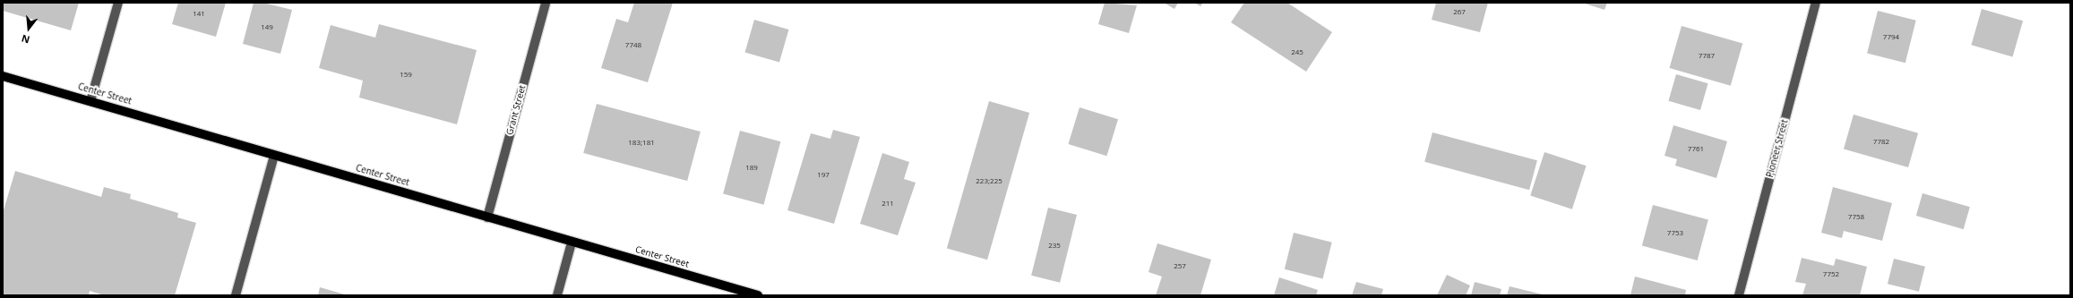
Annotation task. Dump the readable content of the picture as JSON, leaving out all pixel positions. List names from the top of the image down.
{
  "streets": {
    "main road": ["Center Street"],
    "street": ["Grant Street", "Pioneer Street"]
  },
  "crossings": [
    ["Center Street", "Grant Street"]
  ],
  "house_numbers": [
    "267",
    "141",
    "149",
    "7794",
    "7748",
    "245",
    "7787",
    "159",
    "7782",
    "183;181",
    "7761",
    "189",
    "197",
    "223;225",
    "211",
    "7758",
    "7753",
    "235",
    "257",
    "7752"
  ],
  "north": "bottom"
}
